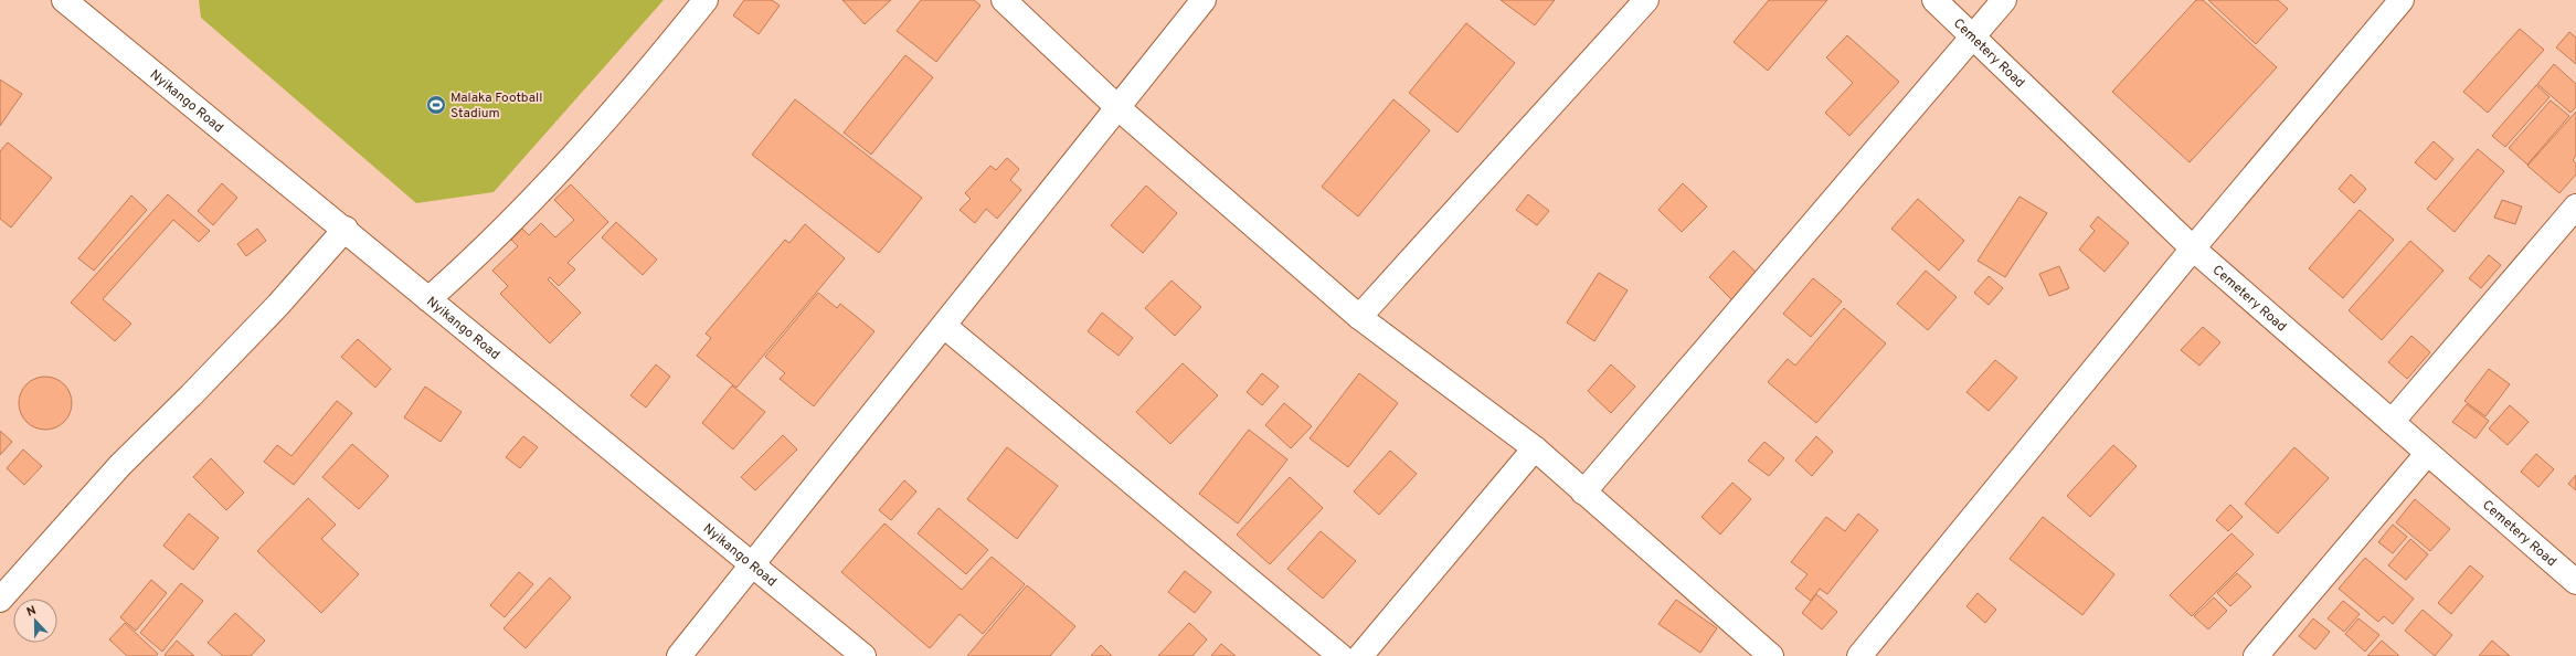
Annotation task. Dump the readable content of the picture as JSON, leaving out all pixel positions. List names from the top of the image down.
{
  "streets": {
    "street": ["Cemetery Road", "Nyikango Road"]
  },
  "places": {
    "sports": ["Malaka Football Stadium"]
  },
  "north": "top"
}
